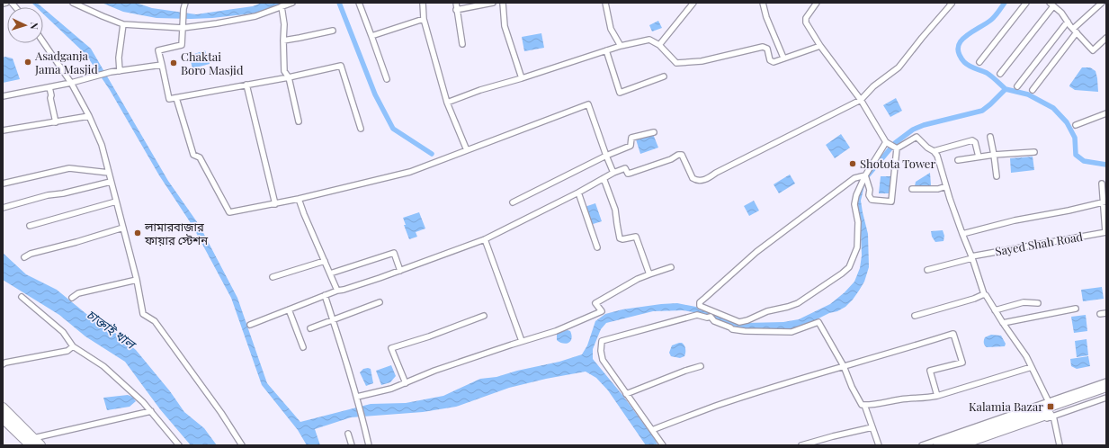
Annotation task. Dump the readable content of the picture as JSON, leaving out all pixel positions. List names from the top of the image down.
{
  "streets": {
    "street": ["Sayed Shah Road"]
  },
  "water": ["চাক্তাই খাল"],
  "places": {
    "other": [
      "Asadganja Jama Masjid",
      "Chaktai Boro Masjid",
      "Shotota Tower",
      "লামারবাজার ফায়ার স্টেশন"
    ],
    "transit": ["Kalamia Bazar"]
  },
  "north": "right"
}
